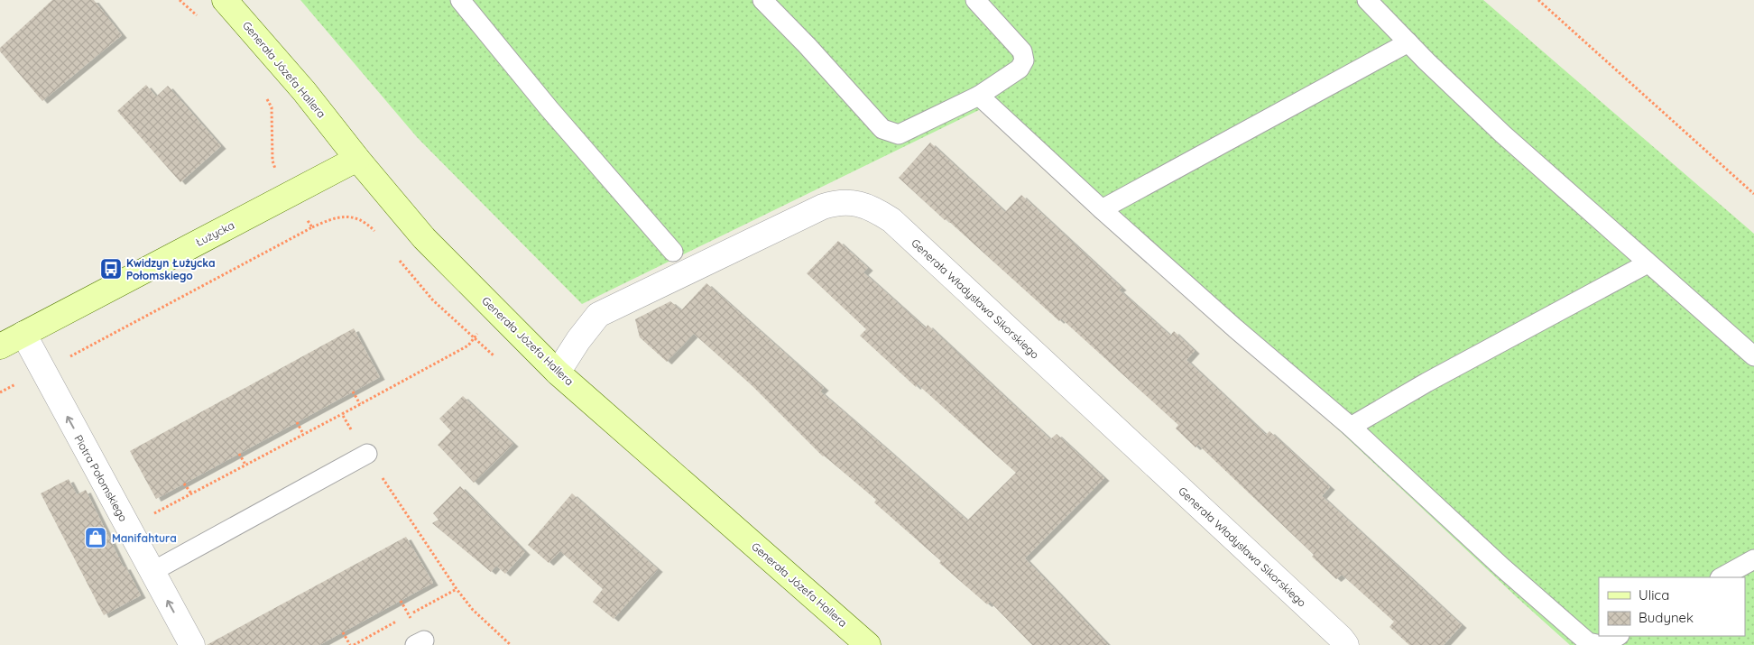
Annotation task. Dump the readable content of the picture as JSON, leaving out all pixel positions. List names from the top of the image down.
{
  "streets": {
    "street": [
      "Generała Józefa Hallera",
      "Łużycka",
      "Generała Władysława Sikorskiego",
      "Piotra Połomskiego"
    ]
  },
  "crossings": [
    ["Generała Józefa Hallera", "Łużycka"],
    ["Generała Józefa Hallera", "Generała Władysława Sikorskiego"],
    ["Łużycka", "Piotra Połomskiego"]
  ],
  "one_way": ["Piotra Połomskiego"],
  "places": {
    "bus stop": ["Kwidzyn Łużycka Połomskiego"],
    "shop": ["Manifahtura"]
  },
  "legend": ["Ulica", "Budynek"]
}
